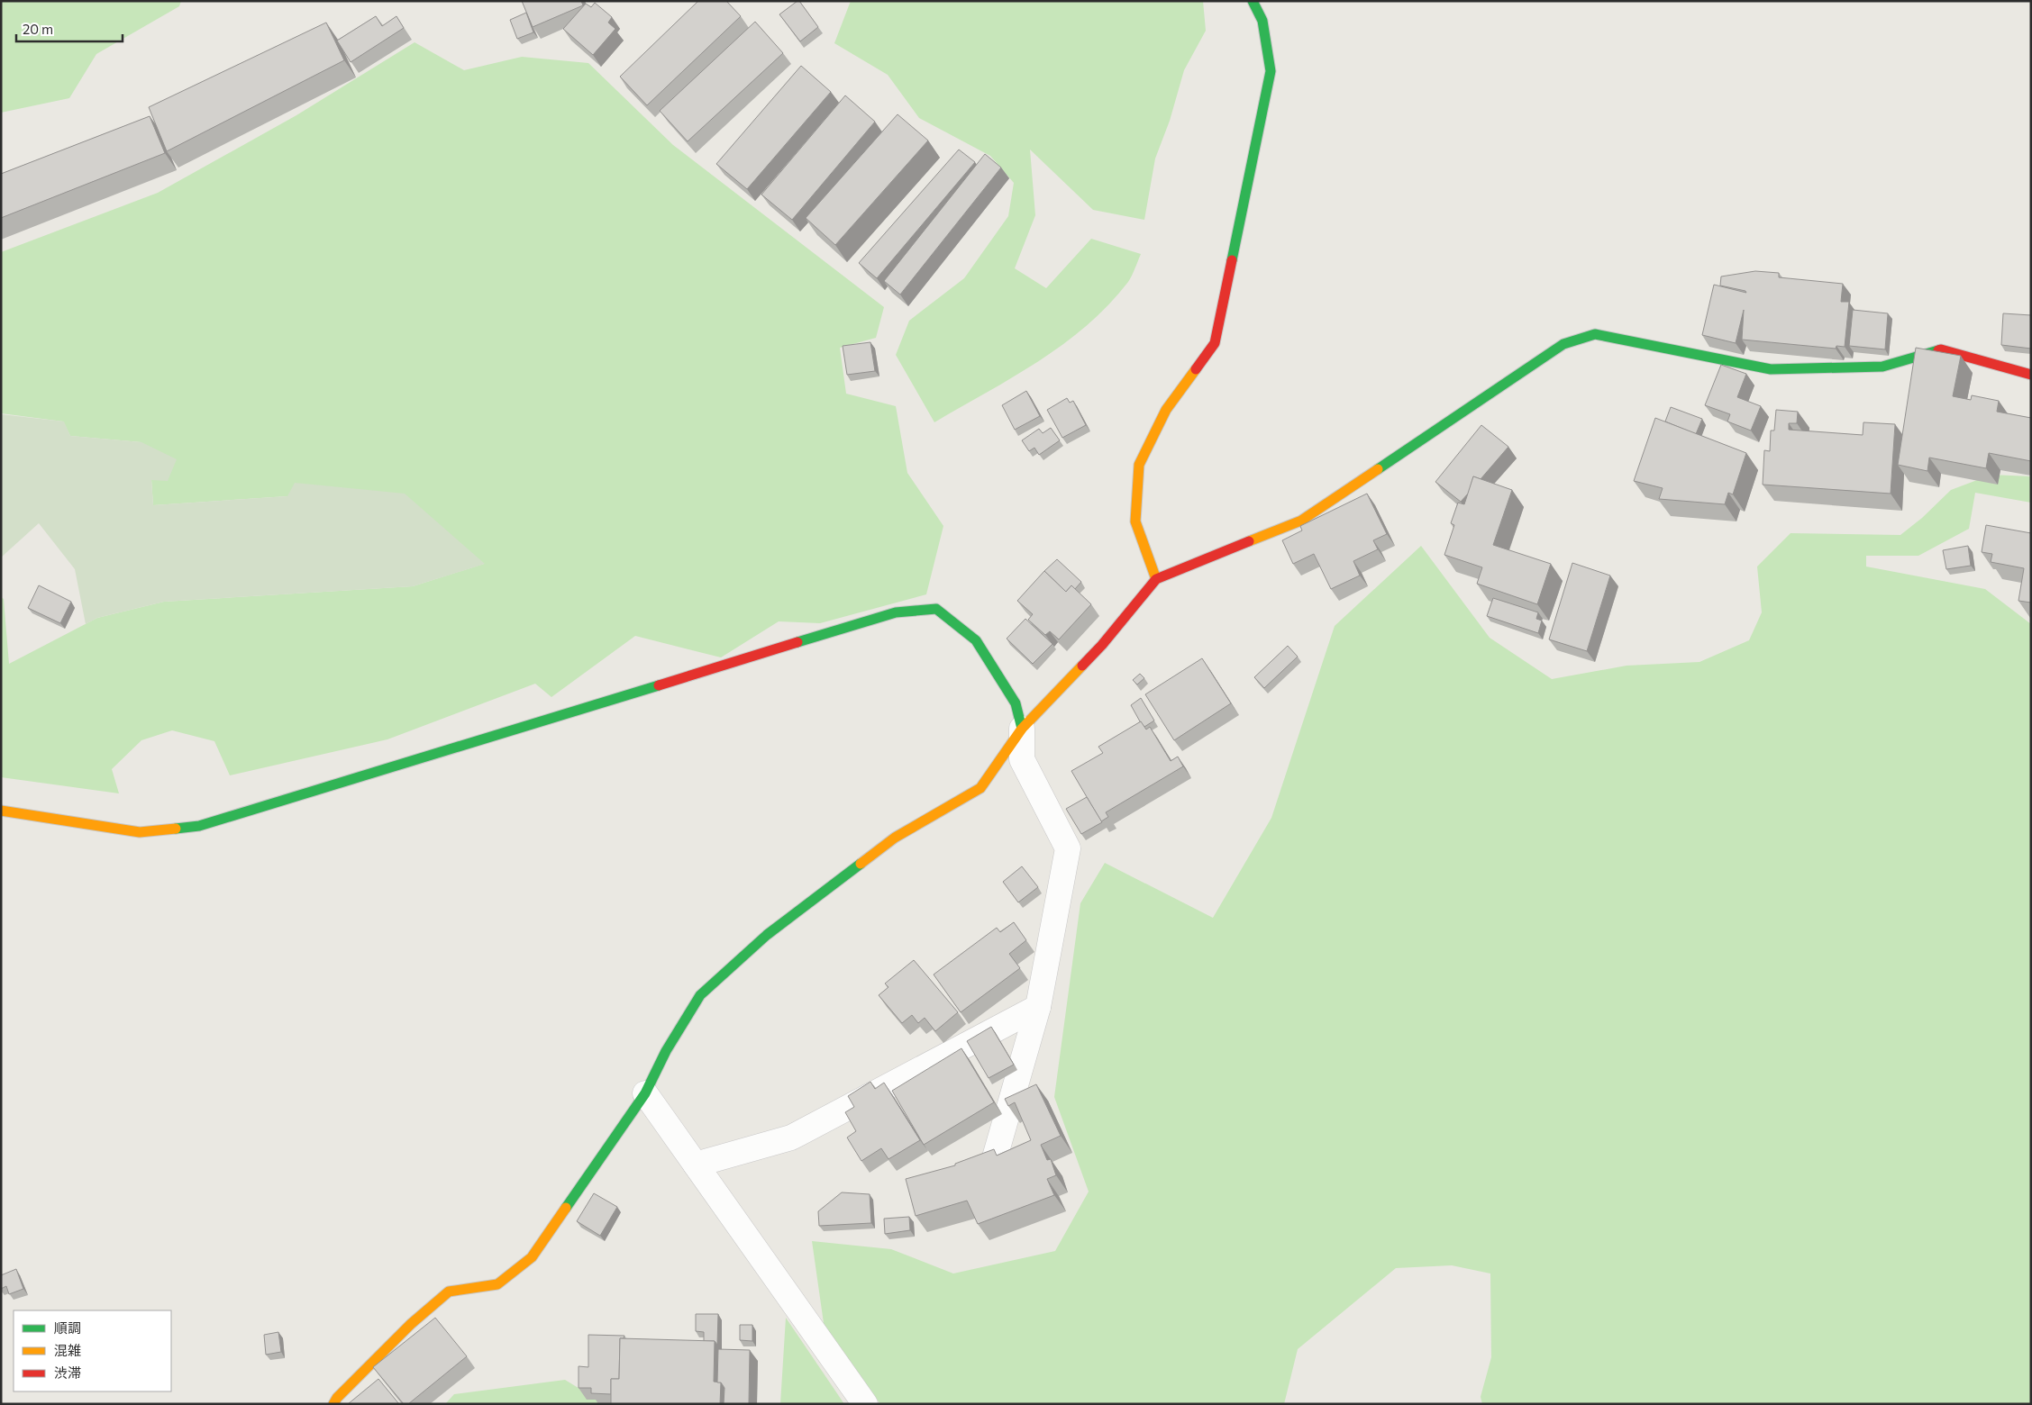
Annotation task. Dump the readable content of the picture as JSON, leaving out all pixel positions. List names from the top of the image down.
{
  "legend": ["順調", "混雑", "渋滞"],
  "scale_bar": "20 m"
}
